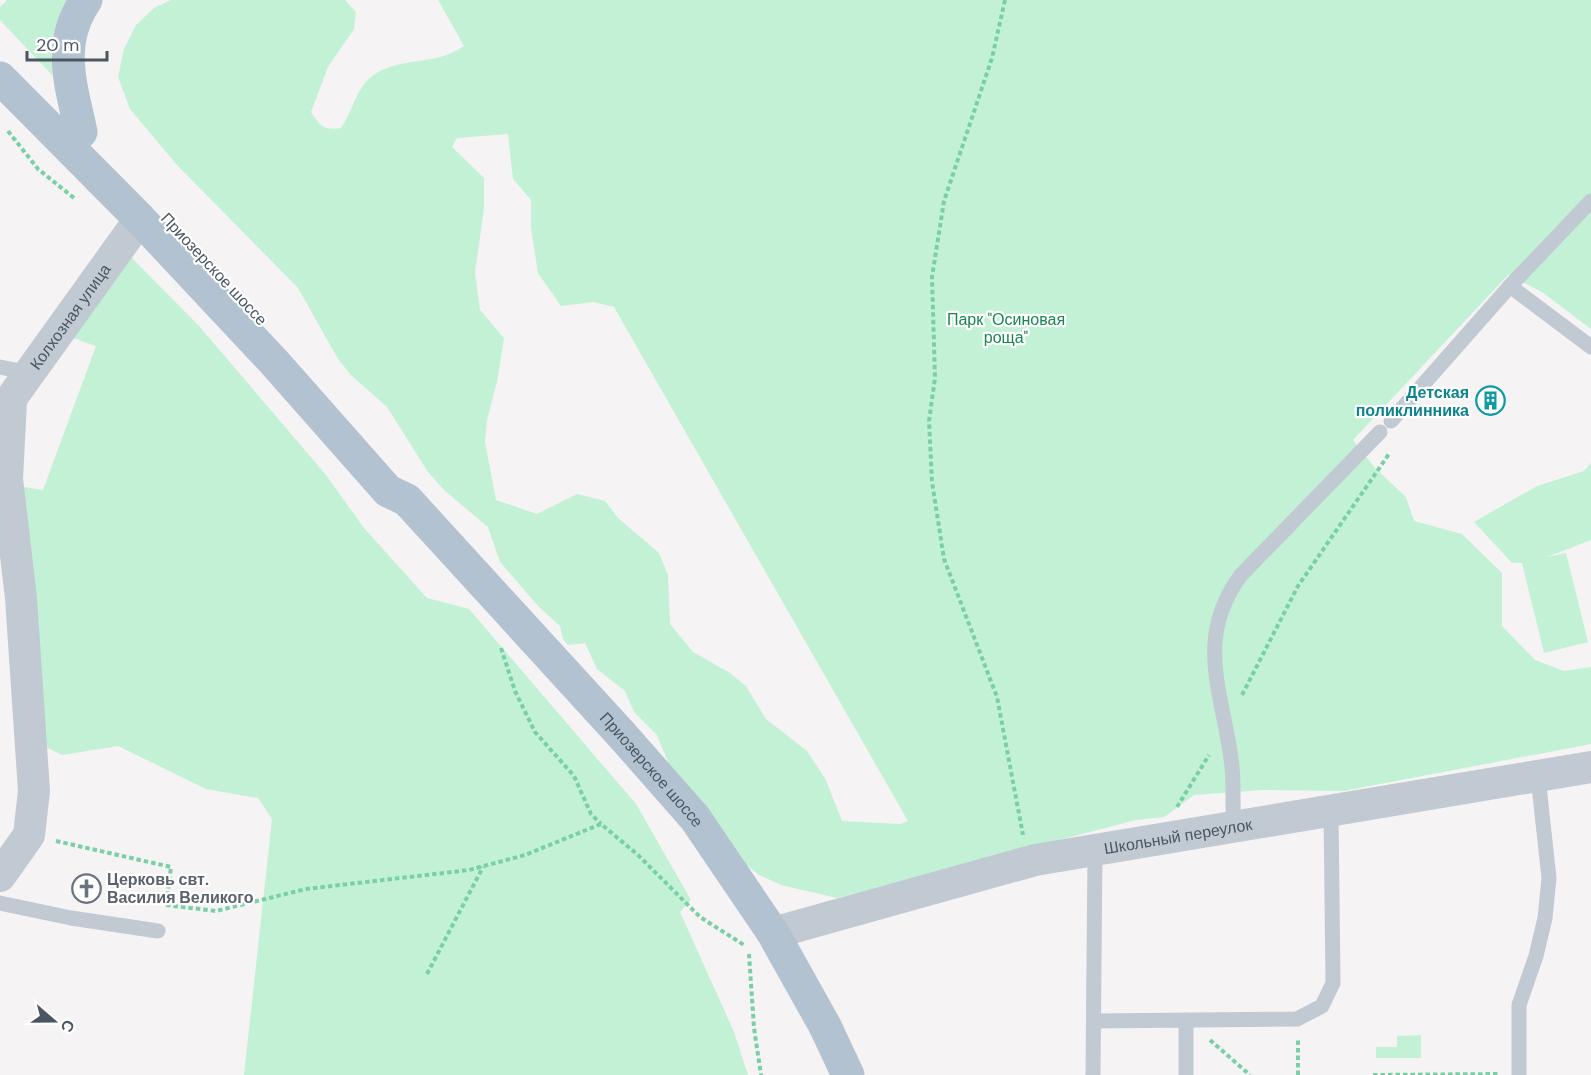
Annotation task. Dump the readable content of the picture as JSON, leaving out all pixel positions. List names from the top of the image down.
{
  "streets": {
    "main road": ["Приозерское шоссе"],
    "street": ["Колхозная улица", "Школьный переулок"]
  },
  "crossings": [
    ["Приозерское шоссе", "Колхозная улица"],
    ["Приозерское шоссе", "Школьный переулок"]
  ],
  "parks": ["Парк \"Осиновая роща\""],
  "places": {
    "building": ["Детская поликлинника"],
    "church": ["Церковь свт. Василия Великого"]
  },
  "scale_bar": "20 m",
  "north": "right"
}
